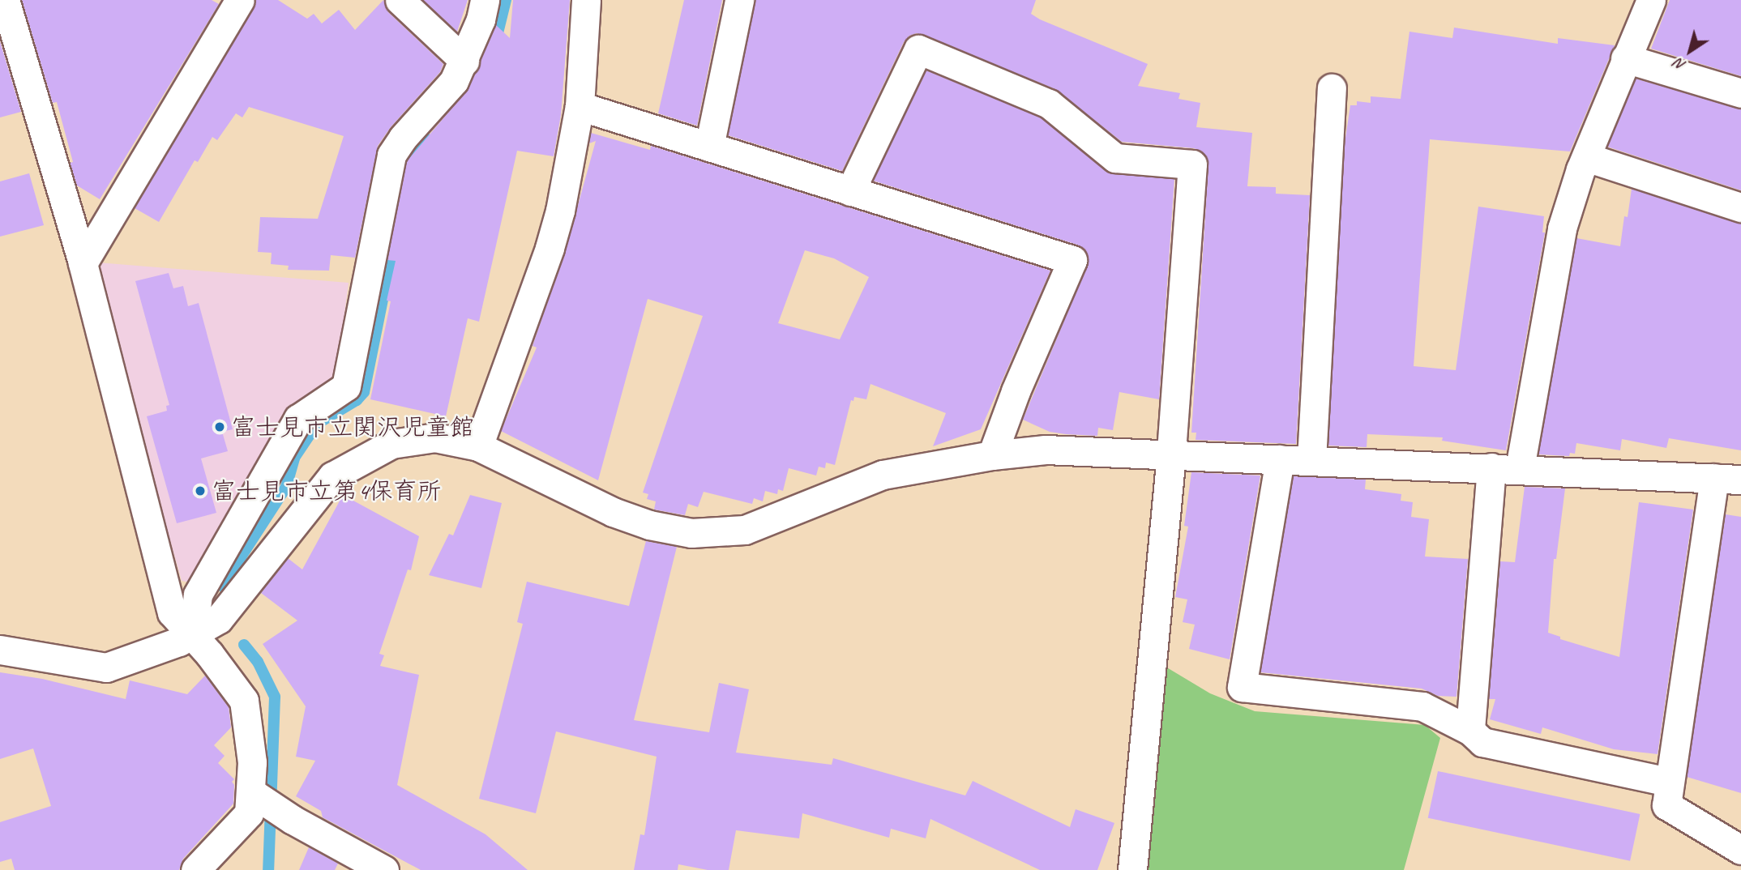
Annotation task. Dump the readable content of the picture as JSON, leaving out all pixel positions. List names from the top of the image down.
{
  "places": ["富士見市立関沢児童館", "富士見市立第4保育所"],
  "north": "bottom left"
}
